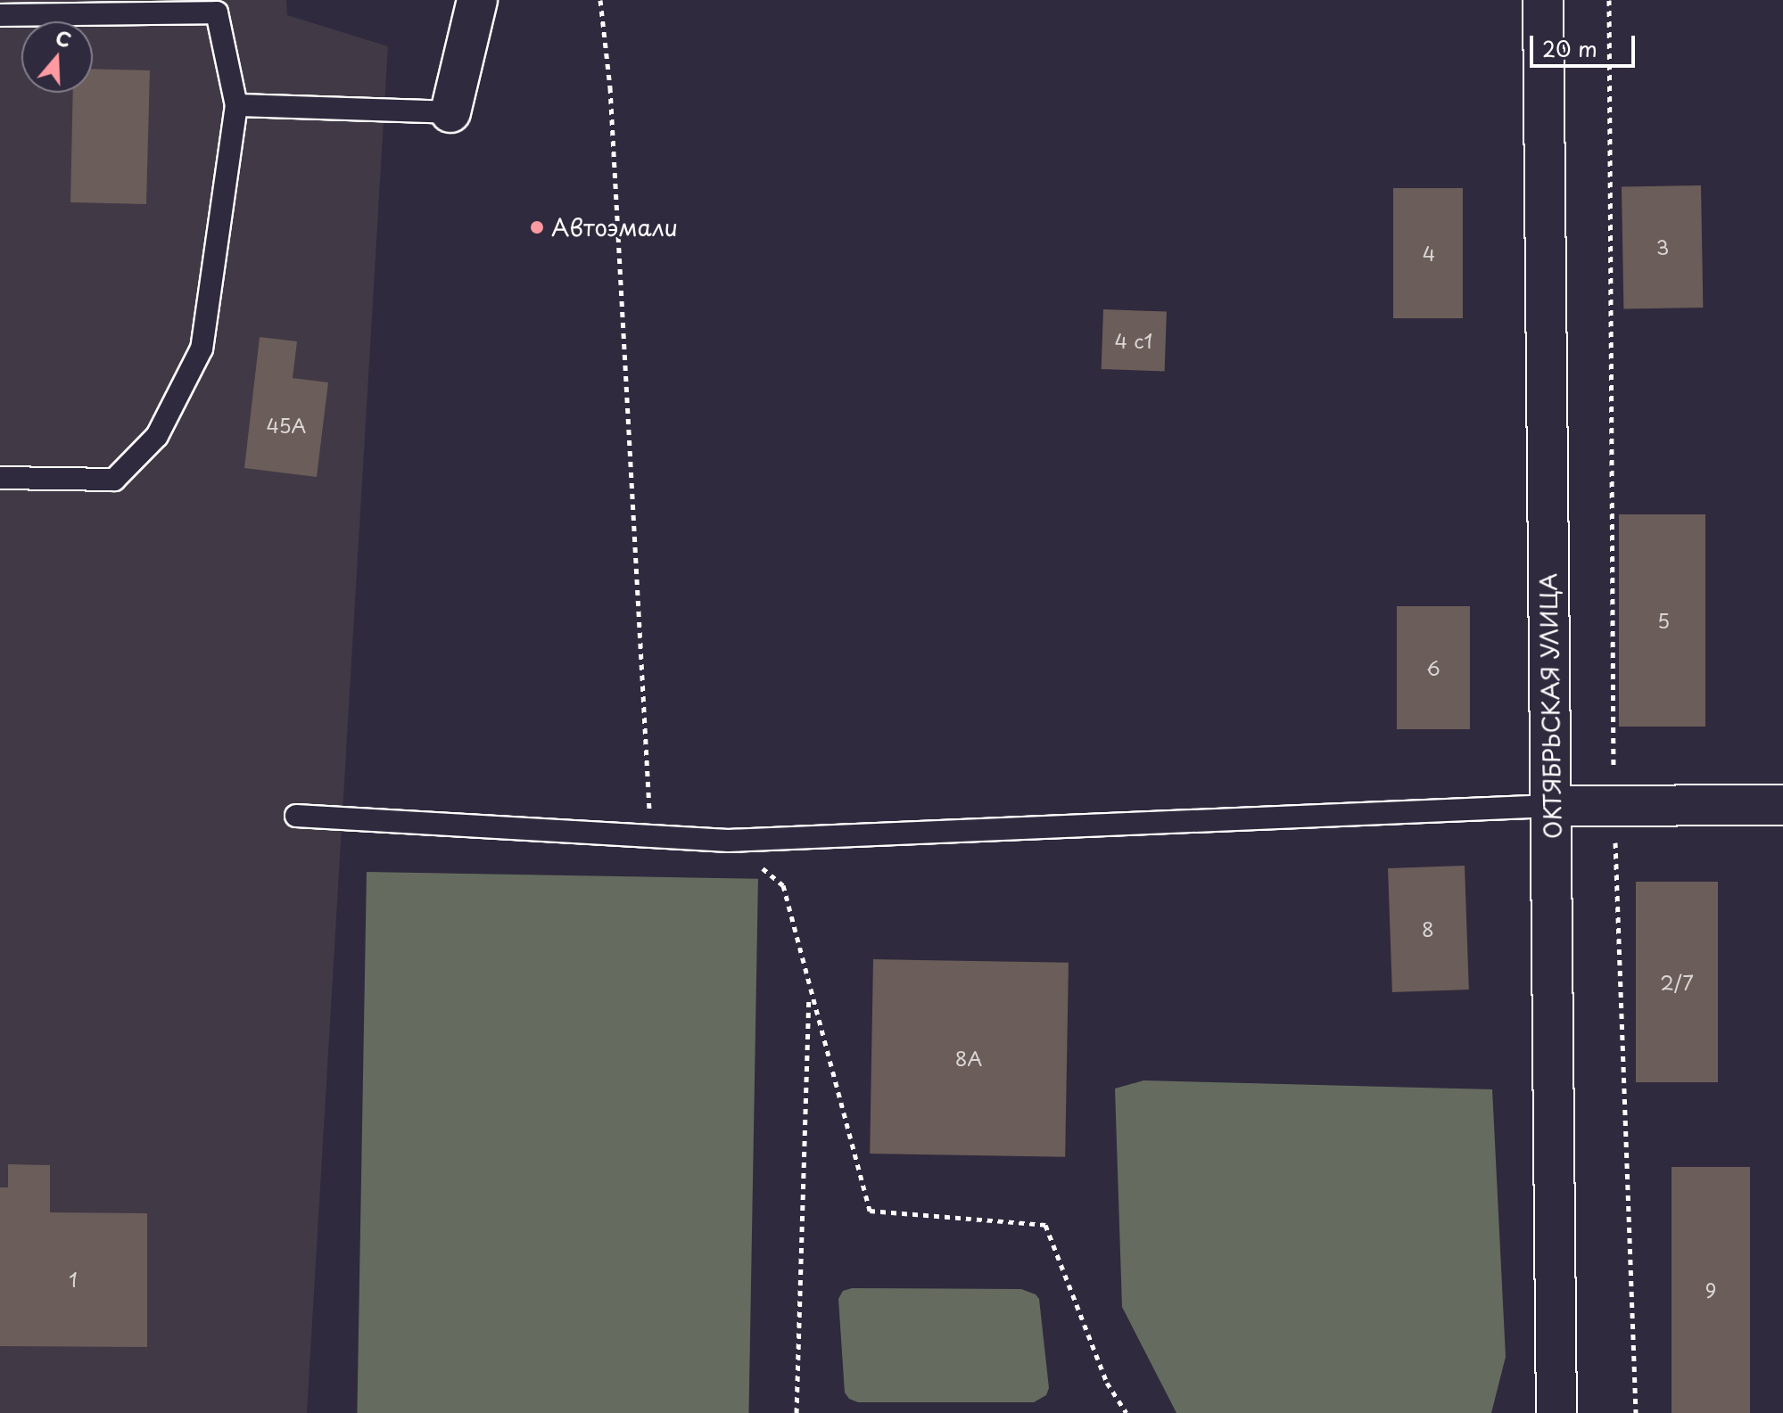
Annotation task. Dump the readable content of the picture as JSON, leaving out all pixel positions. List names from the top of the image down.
{
  "streets": {
    "main road": ["ОКТЯБРЬСКАЯ УЛИЦА"]
  },
  "places": ["Автоэмали"],
  "house_numbers": [
    "3",
    "4",
    "4 с1",
    "45А",
    "5",
    "6",
    "8",
    "2/7",
    "8А",
    "1",
    "9"
  ],
  "scale_bar": "20 m",
  "north": "top"
}
